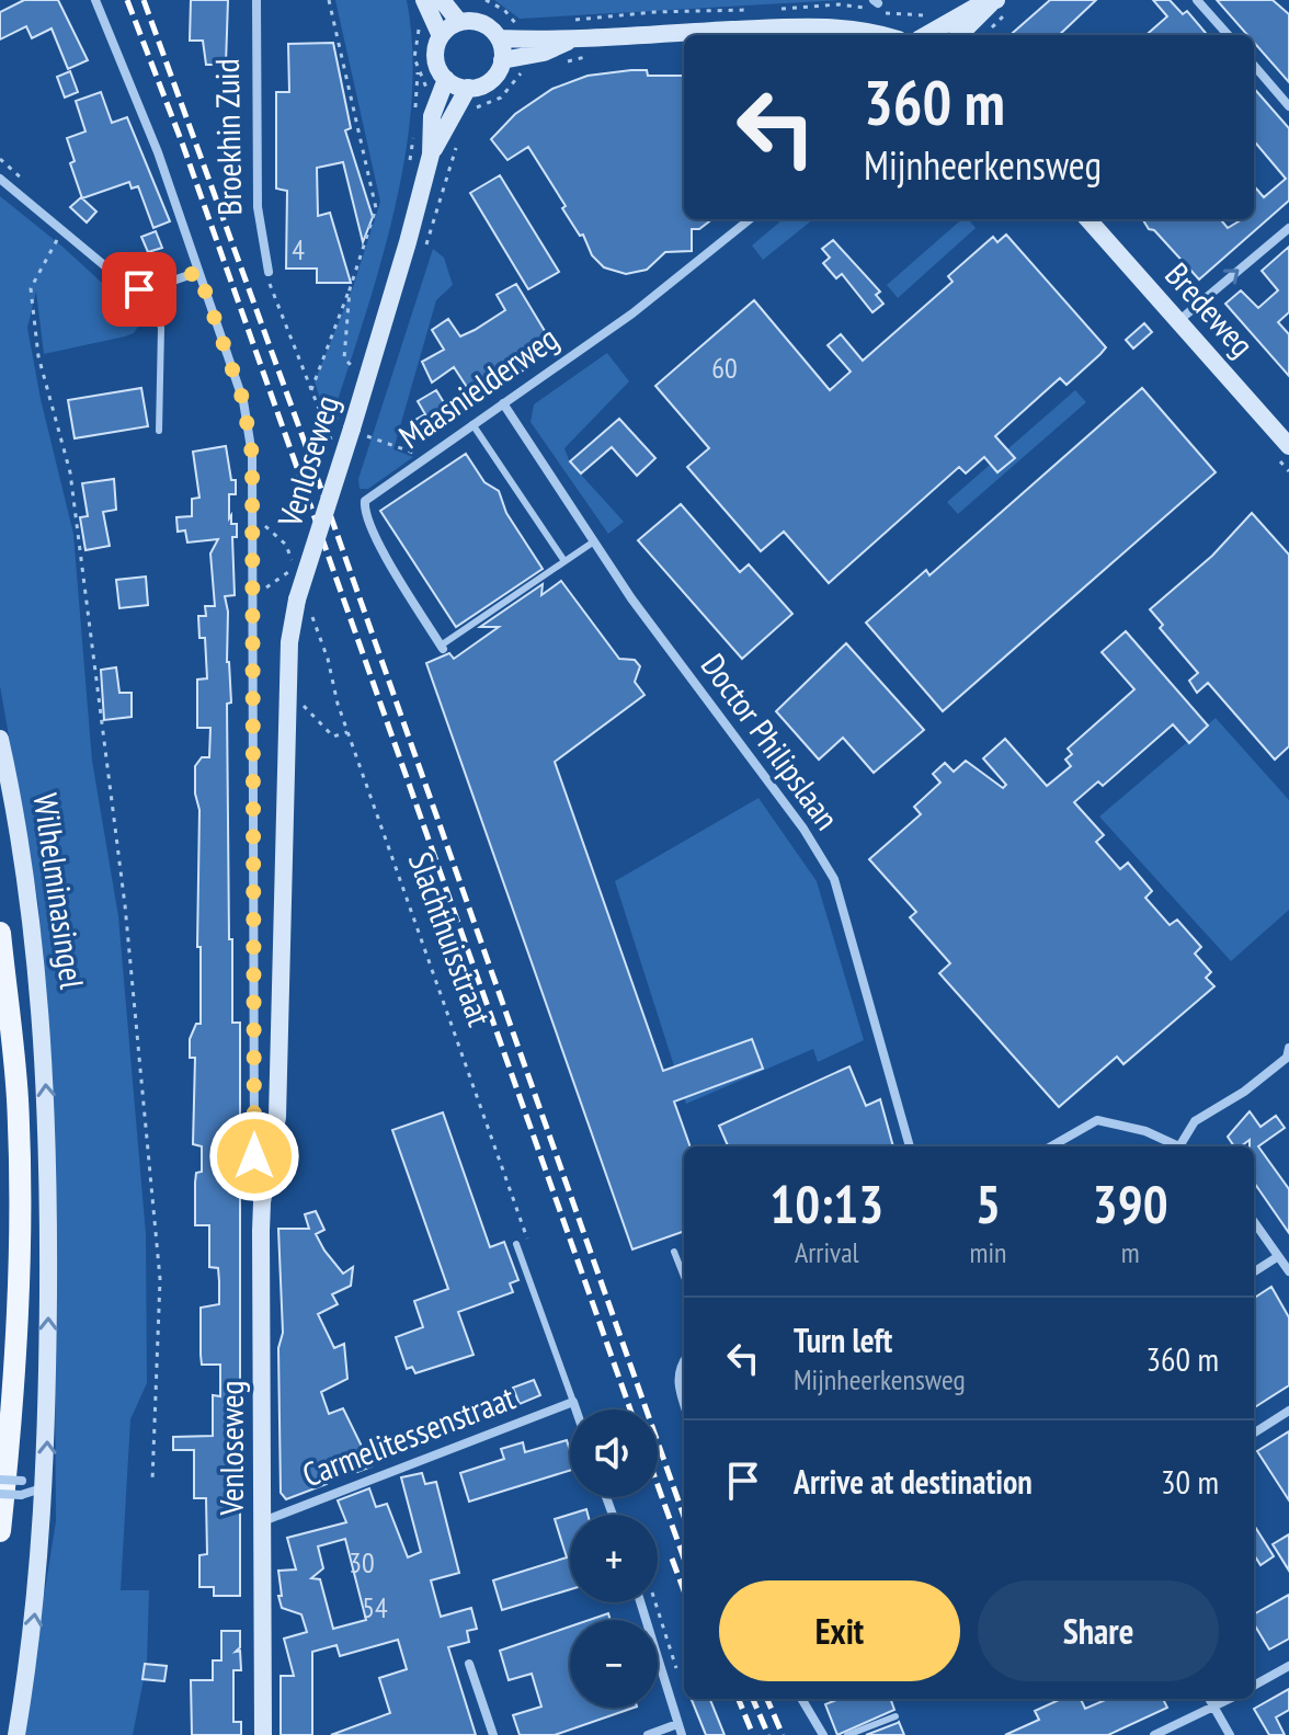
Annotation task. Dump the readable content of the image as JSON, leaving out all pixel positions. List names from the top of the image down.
{
  "streets": {
    "main road": ["Wilhelminasingel"],
    "street": [
      "Broekhin Zuid",
      "Bredeweg",
      "Maasnielderweg",
      "Venloseweg",
      "Doctor Philipslaan",
      "Carmelitessenstraat"
    ],
    "path": ["Slachthuisstraat"]
  },
  "crossings": [
    ["Maasnielderweg", "Doctor Philipslaan"],
    ["Venloseweg", "Slachthuisstraat"],
    ["Venloseweg", "Carmelitessenstraat"]
  ],
  "one_way": ["Wilhelminasingel"],
  "house_numbers": [
    "4",
    "60",
    "30",
    "54"
  ],
  "page": {
    "turn": ["360 m", "Mijnheerkensweg"],
    "eta": [
      "10:13",
      "Arrival",
      "5",
      "min",
      "390",
      "m"
    ],
    "list": [
      {
        "name": "Turn left",
        "note": "Mijnheerkensweg",
        "value": "360 m"
      },
      {
        "name": "Arrive at destination",
        "value": "30 m"
      }
    ],
    "map_buttons": ["+", "−"],
    "buttons": ["Exit", "Share"]
  }
}
